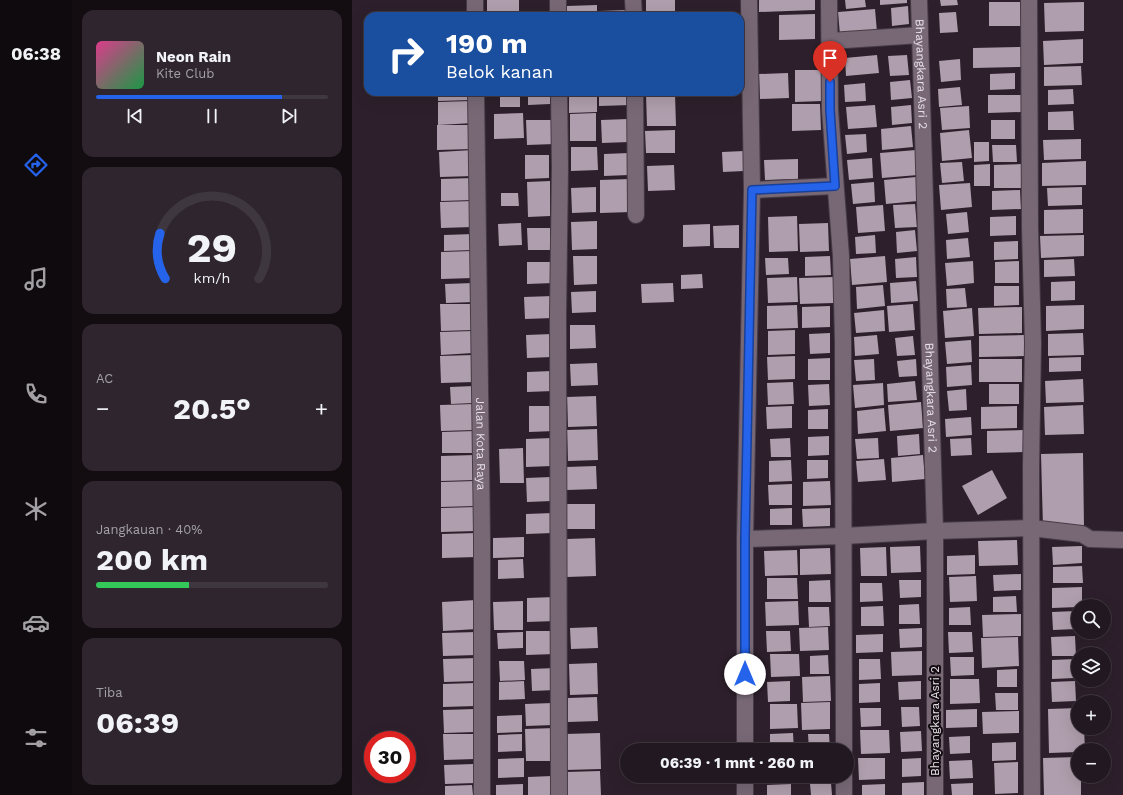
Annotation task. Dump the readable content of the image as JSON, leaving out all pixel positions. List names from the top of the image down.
{
  "streets": {
    "street": ["Bhayangkara Asri 2", "Jalan Kota Raya"]
  },
  "page": {
    "tabs": "06:38",
    "turn": ["190 m", "Belok kanan"],
    "song": ["Neon Rain", "Kite Club"],
    "tile": [
      "AC",
      ["Jangkauan · 40%", "200 km"],
      ["Tiba", "06:39"]
    ],
    "heat": ["−", "20.5°", "+"],
    "map_buttons": ["+", "−"],
    "limit": "30",
    "trip": "06:39 · 1 mnt · 260 m",
    "gauge": ["29", "km/h"]
  }
}
